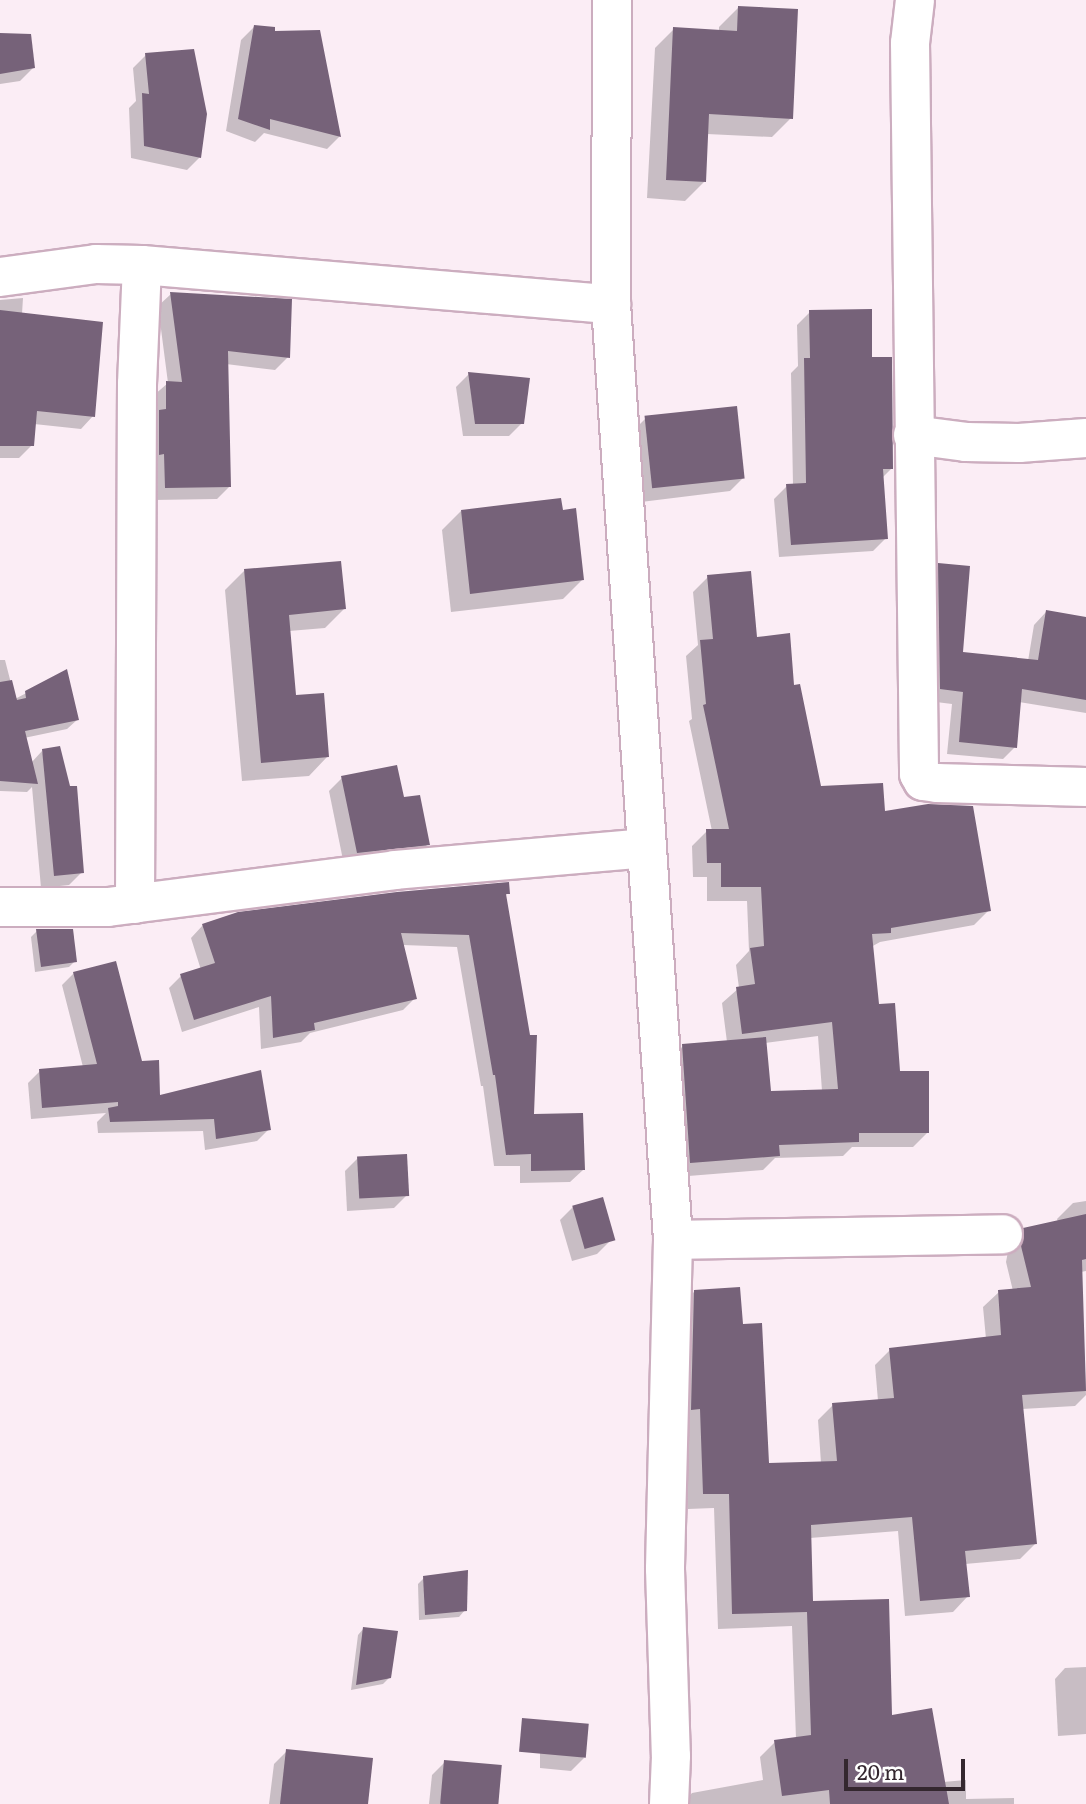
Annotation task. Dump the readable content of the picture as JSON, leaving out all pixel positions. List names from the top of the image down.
{
  "scale_bar": "20 m"
}
